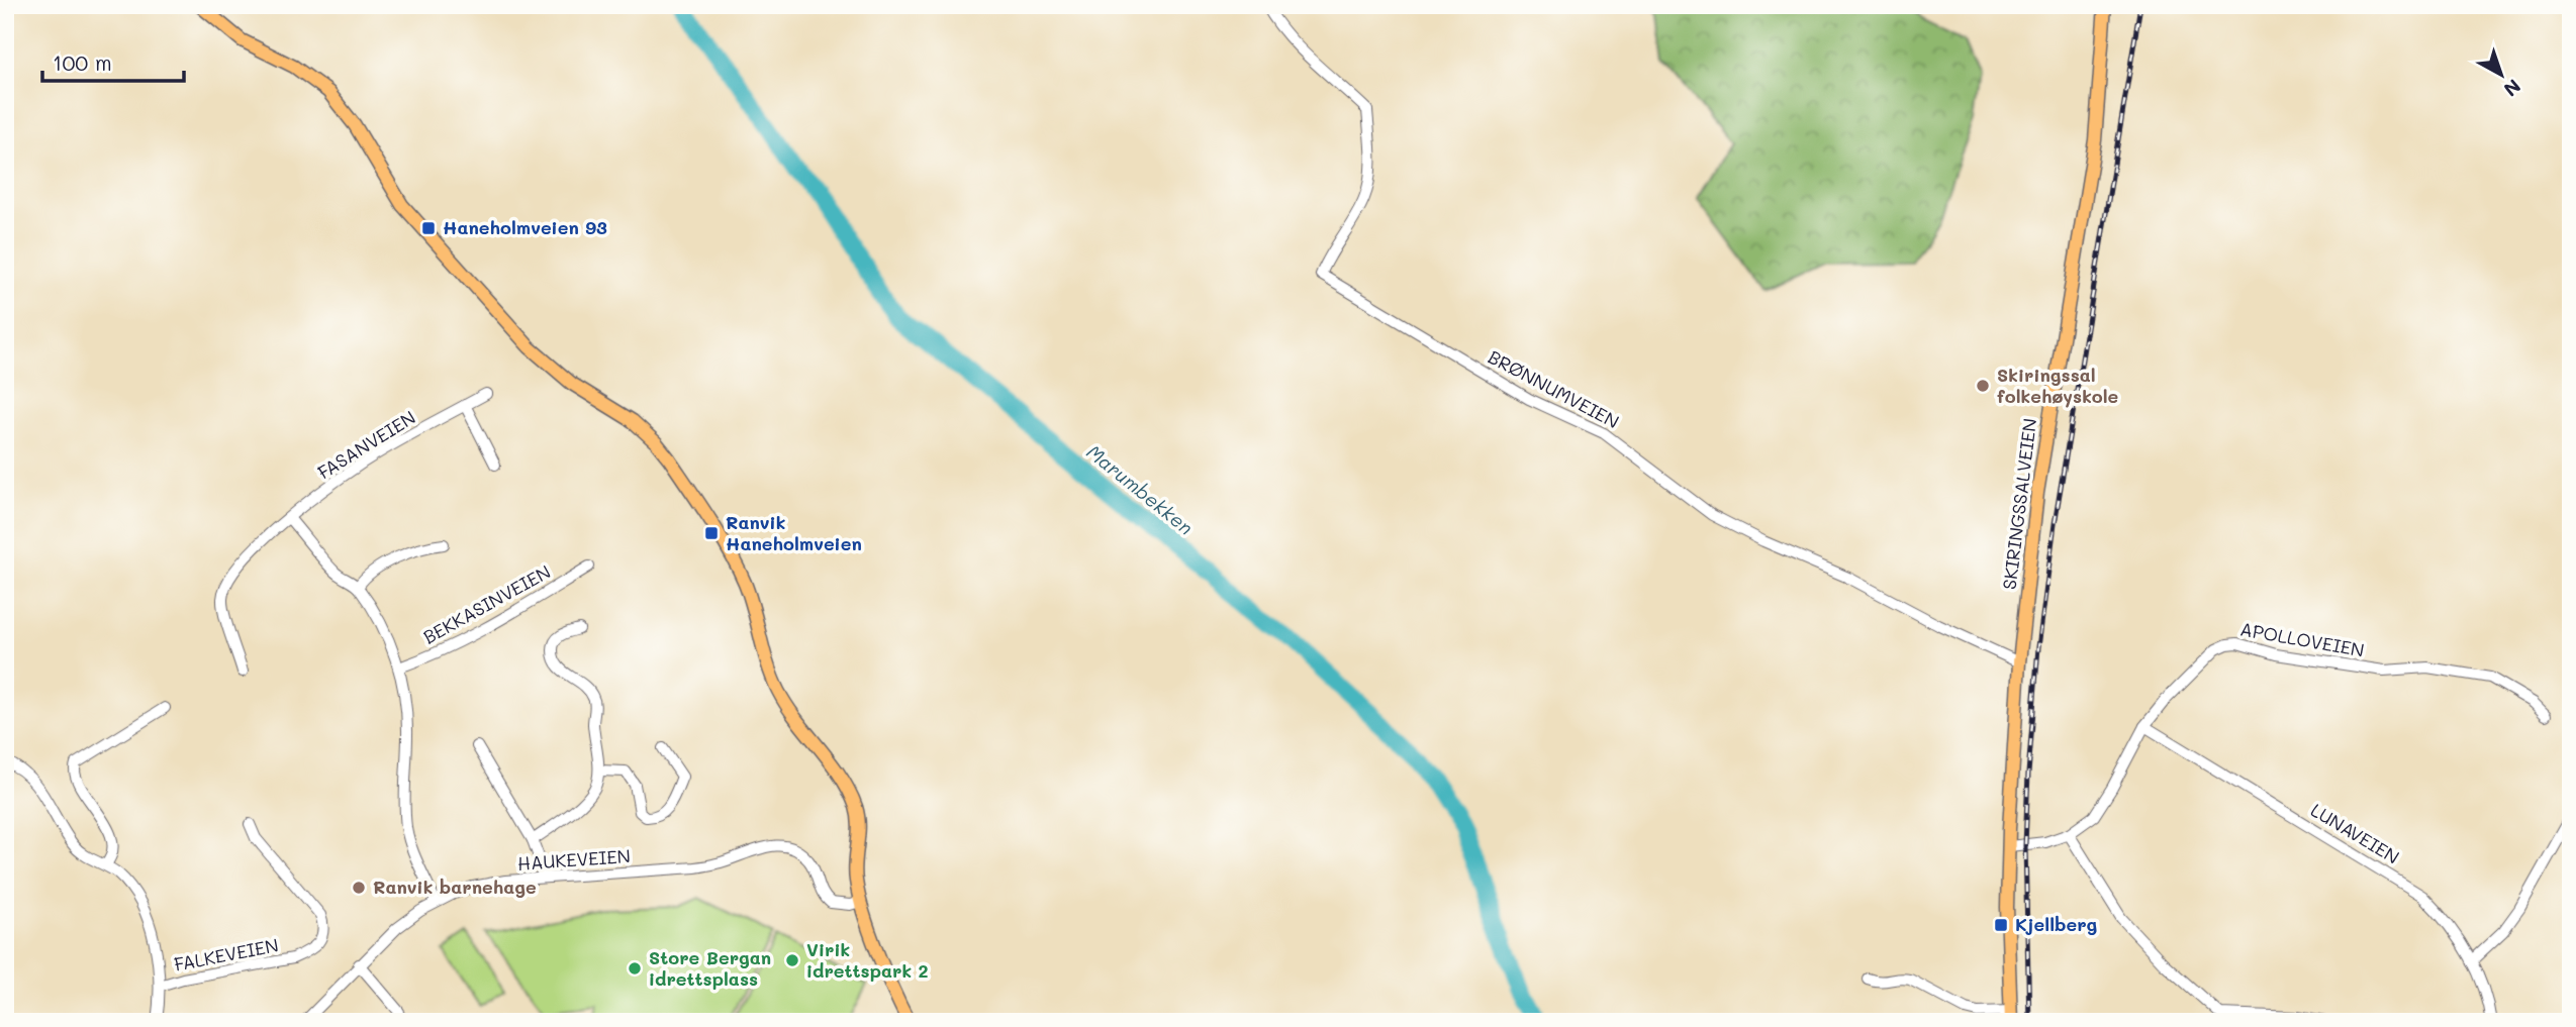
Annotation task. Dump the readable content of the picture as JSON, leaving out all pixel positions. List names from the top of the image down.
{
  "streets": {
    "main road": ["SKIRINGSSALVEIEN"],
    "street": [
      "BRØNNUMVEIEN",
      "FASANVEIEN",
      "BEKKASINVEIEN",
      "APOLLOVEIEN",
      "LUNAVEIEN",
      "HAUKEVEIEN",
      "FALKEVEIEN"
    ]
  },
  "crossings": [
    ["BRØNNUMVEIEN", "SKIRINGSSALVEIEN"],
    ["SKIRINGSSALVEIEN", "APOLLOVEIEN"],
    ["APOLLOVEIEN", "LUNAVEIEN"]
  ],
  "water": ["Marumbekken"],
  "places": {
    "transit": ["Haneholmveien 93", "Ranvik Haneholmveien", "Kjellberg"],
    "other": [
      "Skiringssal folkehøyskole",
      "Ranvik barnehage",
      "Virik idrettspark 2",
      "Store Bergan idrettsplass"
    ]
  },
  "scale_bar": "100 m",
  "north": "bottom right"
}
